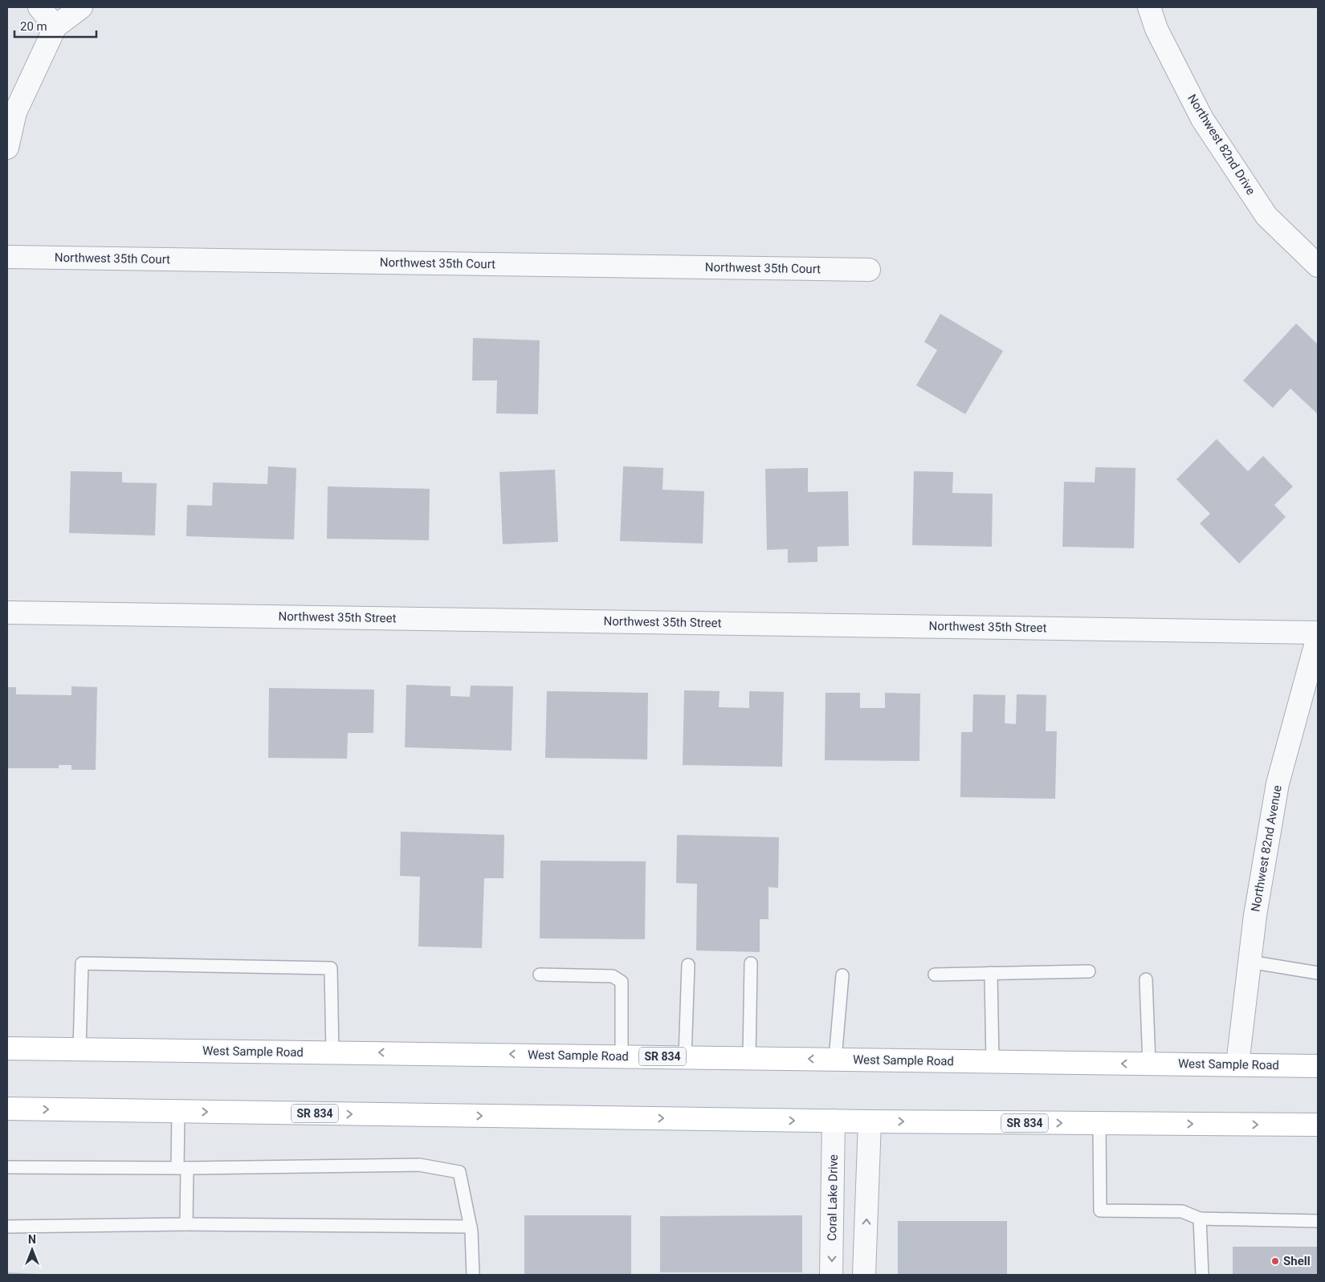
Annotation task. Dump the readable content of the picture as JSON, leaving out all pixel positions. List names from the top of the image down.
{
  "streets": {
    "main road": ["West Sample Road", "SR 834"],
    "street": [
      "Northwest 82nd Drive",
      "Northwest 35th Court",
      "Northwest 35th Street",
      "Northwest 82nd Avenue",
      "Coral Lake Drive"
    ]
  },
  "crossings": [
    ["Northwest 82nd Avenue", "West Sample Road"],
    ["SR 834", "Coral Lake Drive"]
  ],
  "places": ["Shell"],
  "scale_bar": "20 m",
  "north": "top"
}
